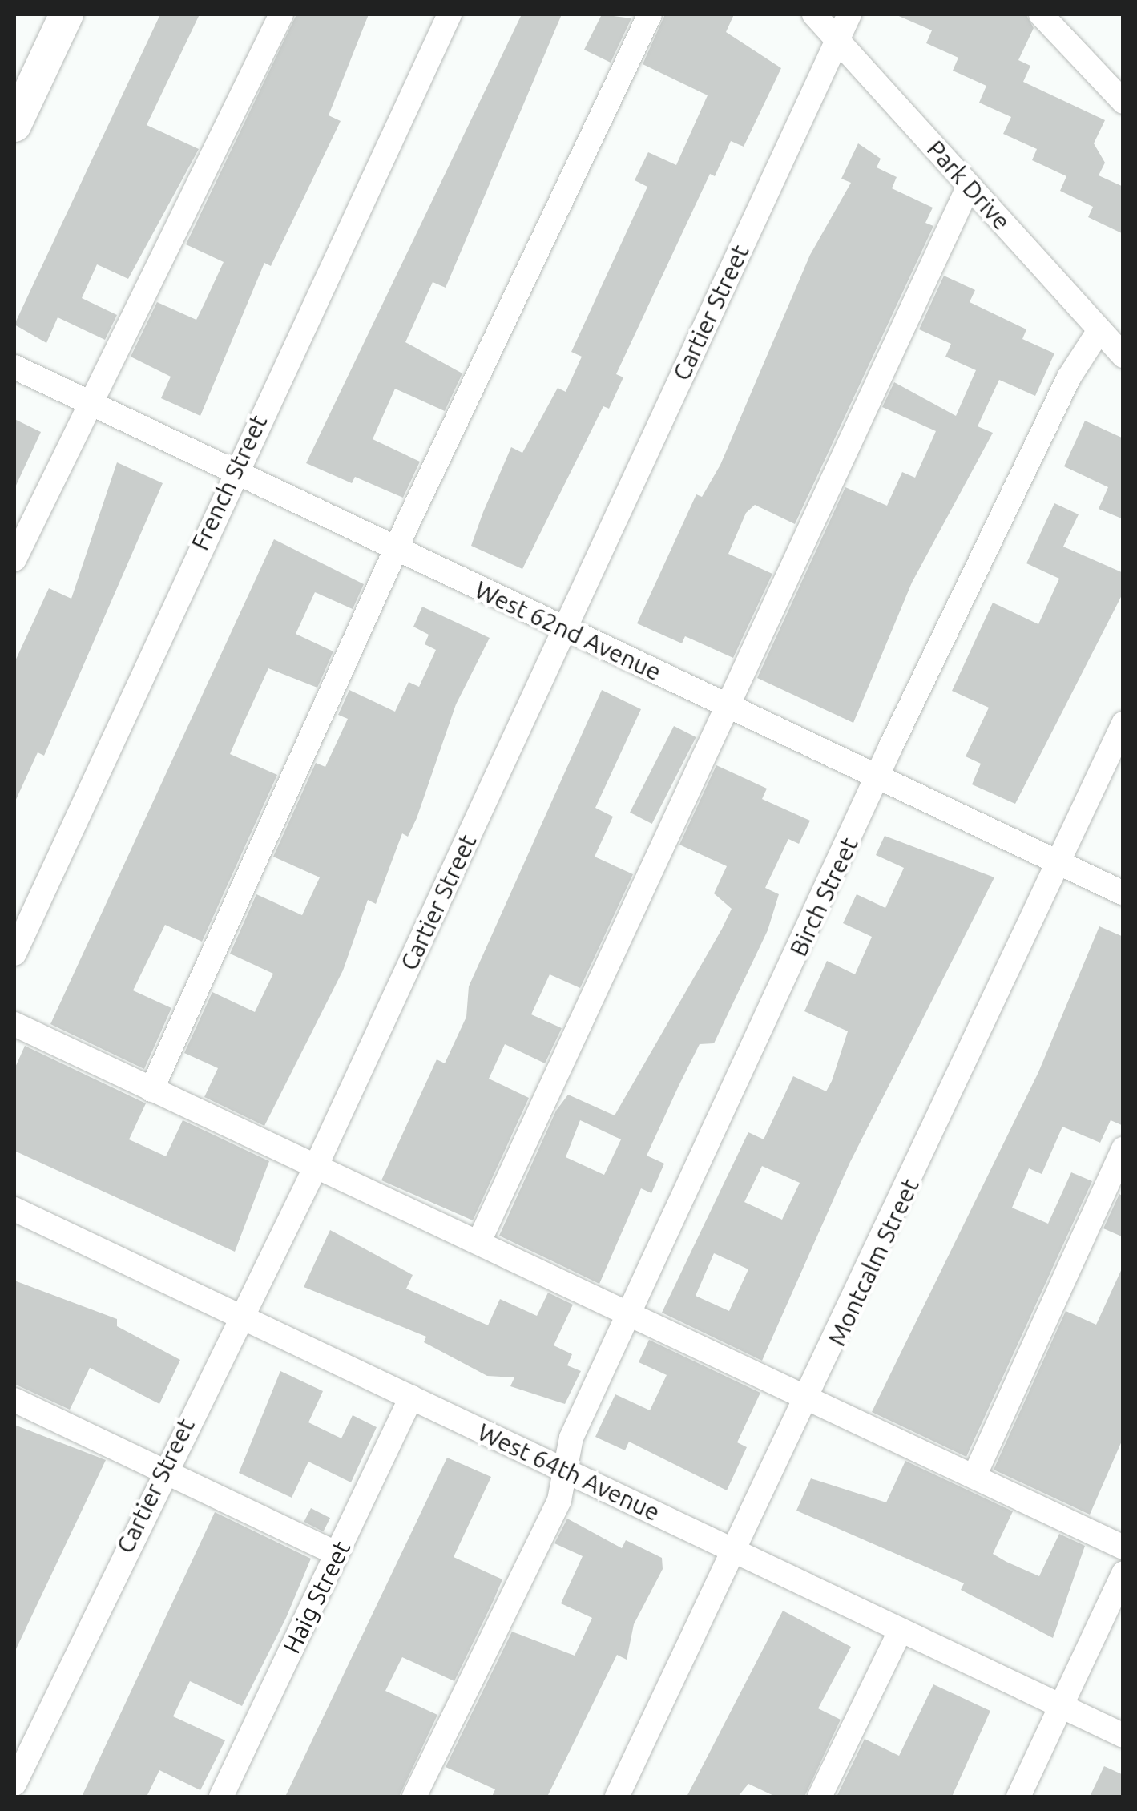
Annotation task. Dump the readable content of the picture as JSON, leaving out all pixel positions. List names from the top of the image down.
{
  "streets": {
    "street": [
      "Park Drive",
      "Cartier Street",
      "French Street",
      "West 62nd Avenue",
      "Birch Street",
      "Montcalm Street",
      "West 64th Avenue",
      "Haig Street"
    ]
  },
  "crossings": [
    ["Park Drive", "Cartier Street"],
    ["Park Drive", "Birch Street"],
    ["Cartier Street", "West 62nd Avenue"],
    ["Cartier Street", "West 64th Avenue"],
    ["French Street", "West 62nd Avenue"],
    ["West 62nd Avenue", "Birch Street"],
    ["West 62nd Avenue", "Montcalm Street"],
    ["Birch Street", "West 64th Avenue"],
    ["Montcalm Street", "West 64th Avenue"],
    ["West 64th Avenue", "Haig Street"]
  ]
}
